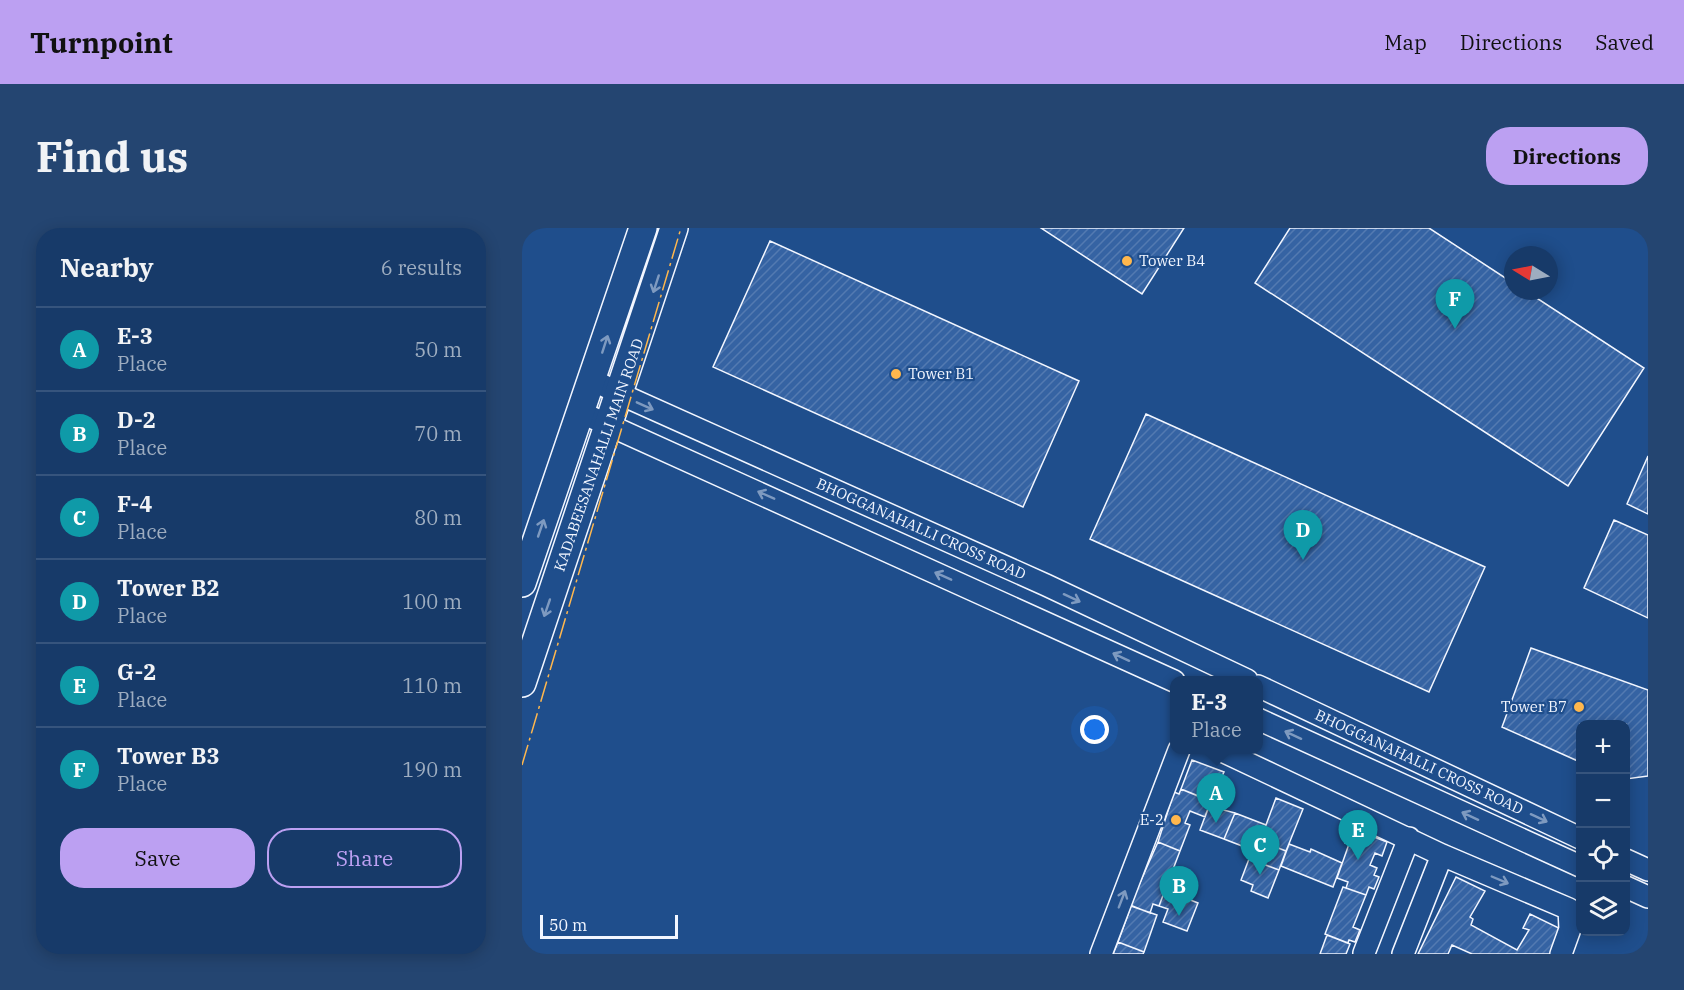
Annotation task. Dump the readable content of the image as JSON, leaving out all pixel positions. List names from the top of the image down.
{
  "streets": {
    "main road": ["KADABEESANAHALLI MAIN ROAD"],
    "street": ["BHOGGANAHALLI CROSS ROAD"]
  },
  "crossings": [
    ["KADABEESANAHALLI MAIN ROAD", "BHOGGANAHALLI CROSS ROAD"]
  ],
  "places": [
    "Tower B4",
    "Tower B1",
    "Tower B7",
    "E-2"
  ],
  "scale_bar": "50 m",
  "north": "left",
  "page": {
    "header": "Turnpoint",
    "nav": ["Map", "Directions", "Saved"],
    "buttons": [
      "Directions",
      ["Save", "Share"]
    ],
    "title": "Find us",
    "heading": ["Nearby", "6 results"],
    "pins": [
      "F",
      "D",
      "A",
      "E",
      "C",
      "B"
    ],
    "list": [
      {
        "mark": "A",
        "name": "E-3",
        "note": "Place",
        "value": "50 m"
      },
      {
        "mark": "B",
        "name": "D-2",
        "note": "Place",
        "value": "70 m"
      },
      {
        "mark": "C",
        "name": "F-4",
        "note": "Place",
        "value": "80 m"
      },
      {
        "mark": "D",
        "name": "Tower B2",
        "note": "Place",
        "value": "100 m"
      },
      {
        "mark": "E",
        "name": "G-2",
        "note": "Place",
        "value": "110 m"
      },
      {
        "mark": "F",
        "name": "Tower B3",
        "note": "Place",
        "value": "190 m"
      }
    ],
    "popup": ["E-3", "Place"],
    "map_buttons": ["+", "−"],
    "scale": "50 m"
  }
}
